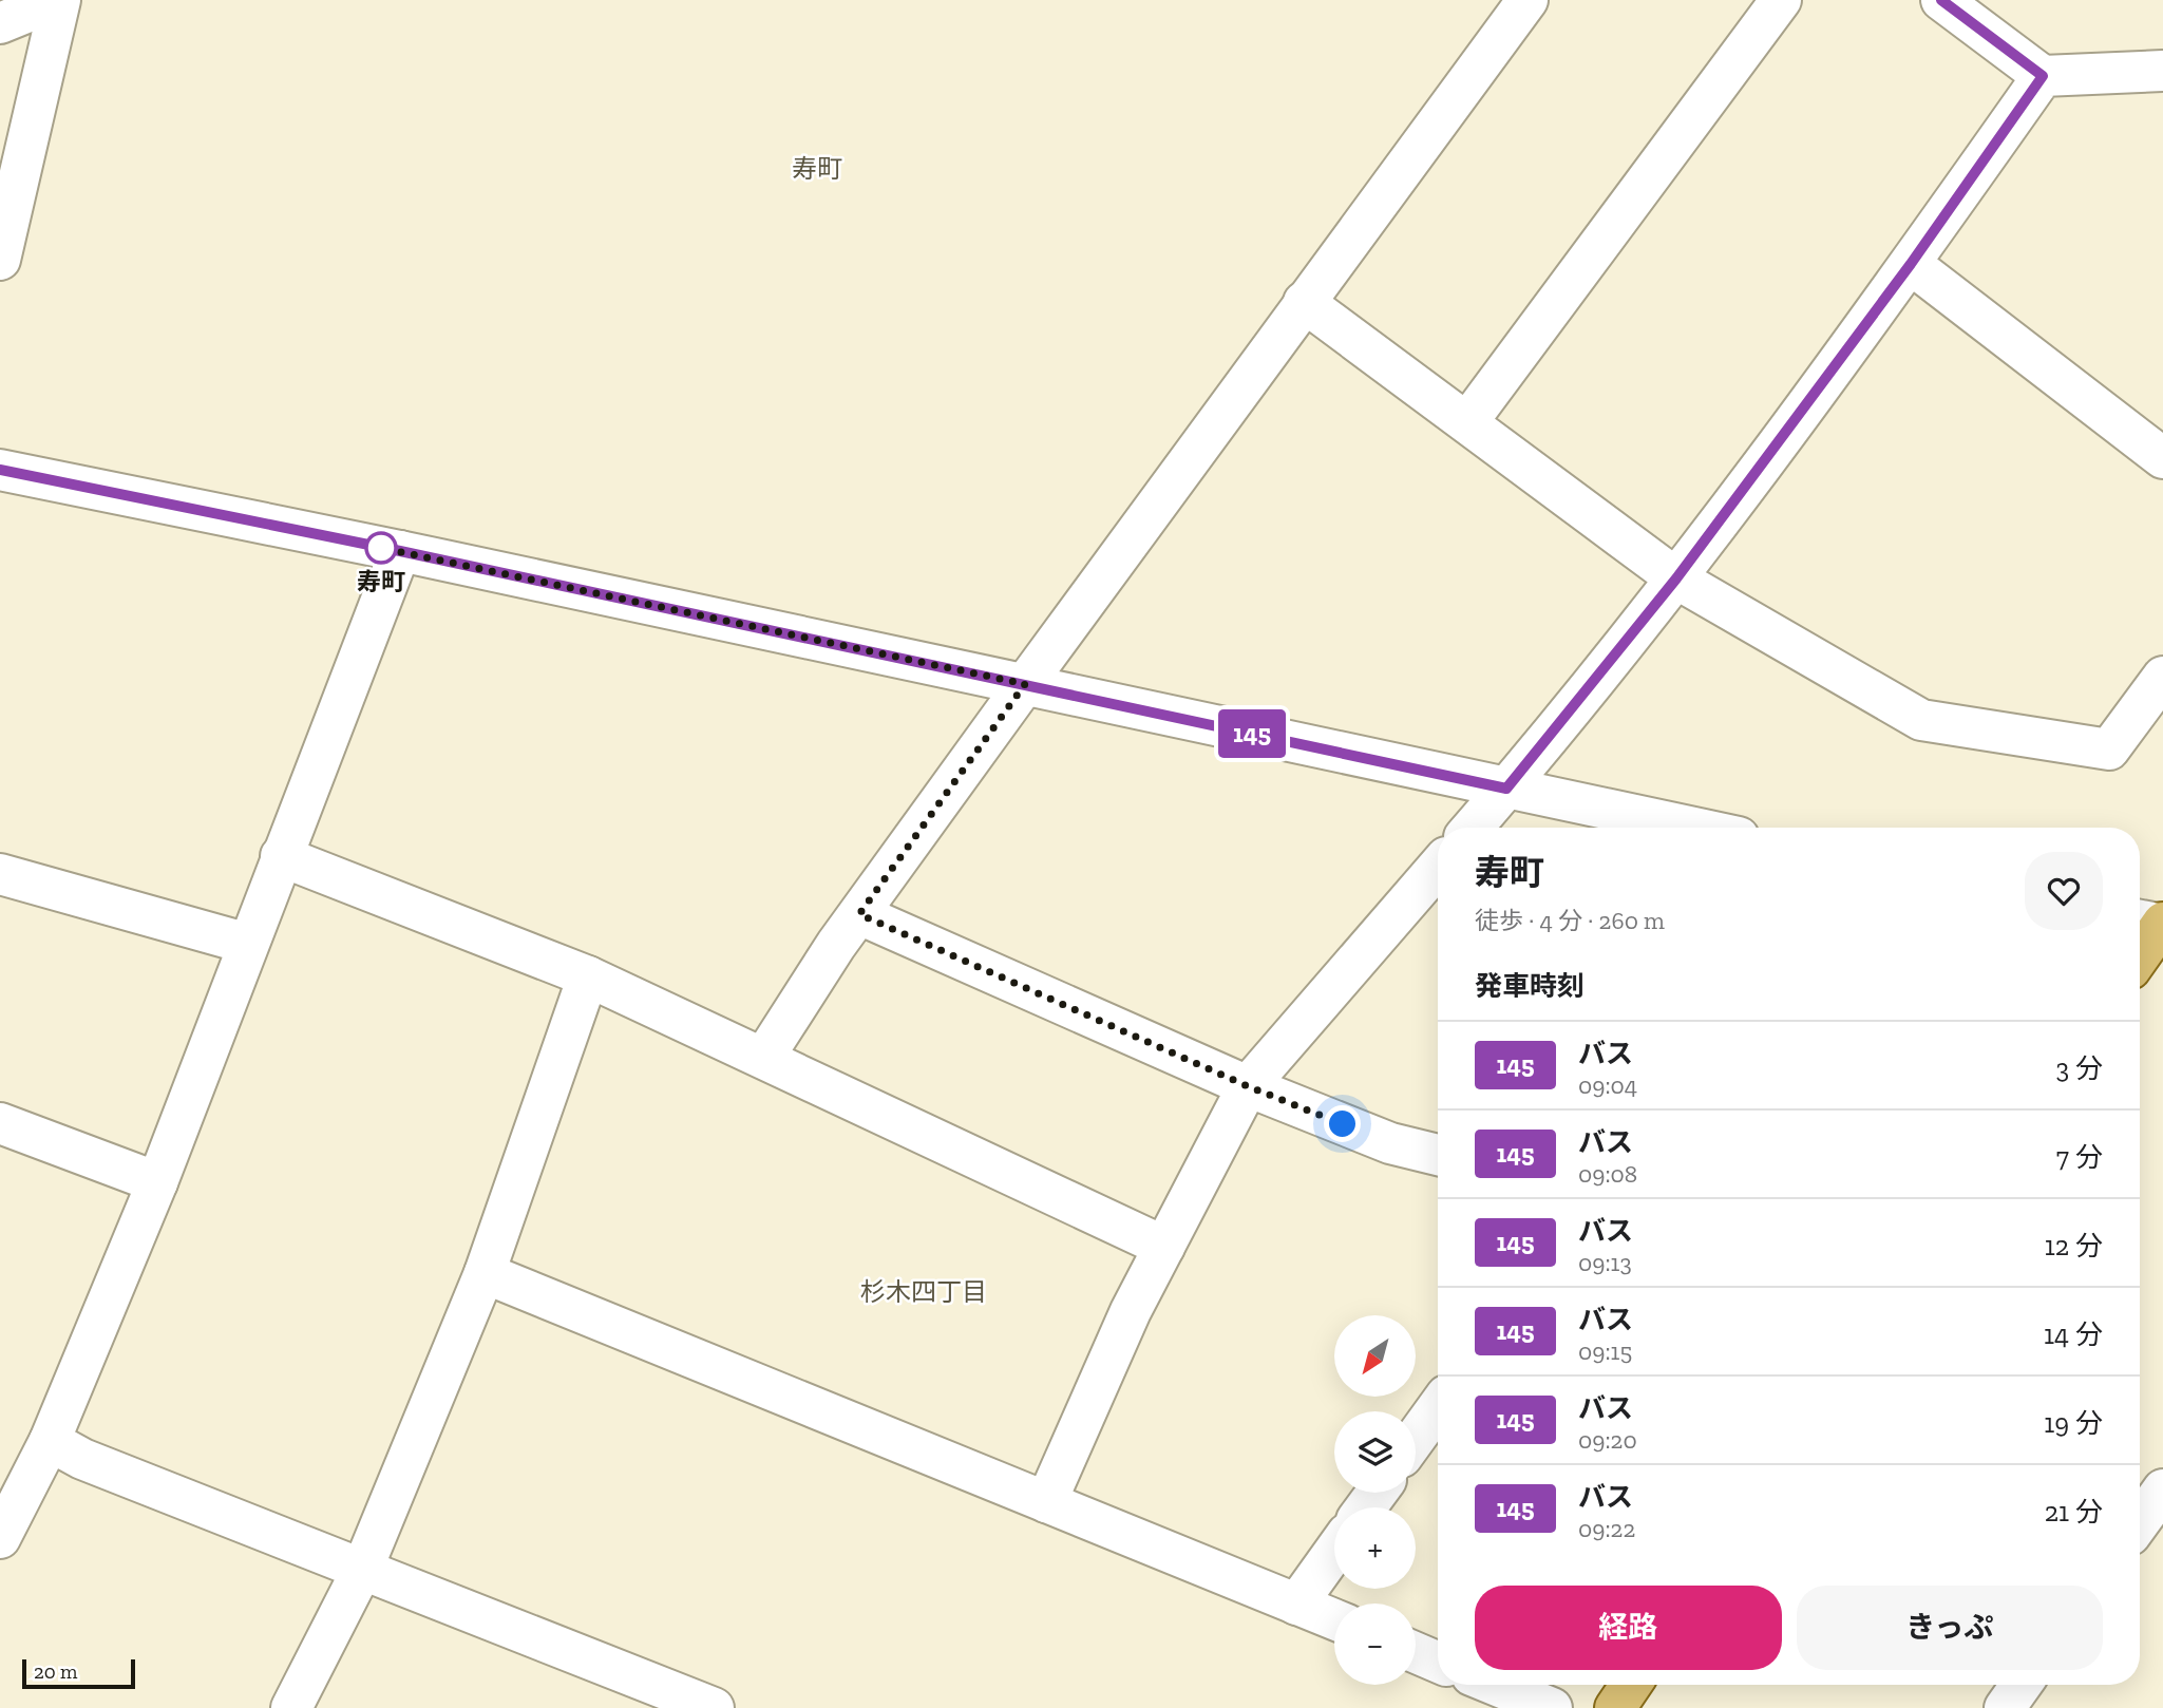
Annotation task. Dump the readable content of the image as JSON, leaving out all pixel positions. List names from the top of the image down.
{
  "districts": ["寿町", "杉木四丁目"],
  "places": ["寿町"],
  "lines": ["bus line 145"],
  "scale_bar": "20 m",
  "north": "bottom left",
  "page": {
    "on_map": "145",
    "heading": [
      ["寿町", "徒歩 · 4 分 · 260 m"],
      "発車時刻"
    ],
    "list": [
      {
        "mark": "145",
        "name": "バス",
        "note": "09:04",
        "value": "3 分"
      },
      {
        "mark": "145",
        "name": "バス",
        "note": "09:08",
        "value": "7 分"
      },
      {
        "mark": "145",
        "name": "バス",
        "note": "09:13",
        "value": "12 分"
      },
      {
        "mark": "145",
        "name": "バス",
        "note": "09:15",
        "value": "14 分"
      },
      {
        "mark": "145",
        "name": "バス",
        "note": "09:20",
        "value": "19 分"
      },
      {
        "mark": "145",
        "name": "バス",
        "note": "09:22",
        "value": "21 分"
      }
    ],
    "map_buttons": ["+", "−"],
    "buttons": ["経路", "きっぷ"],
    "scale": "20 m"
  }
}
